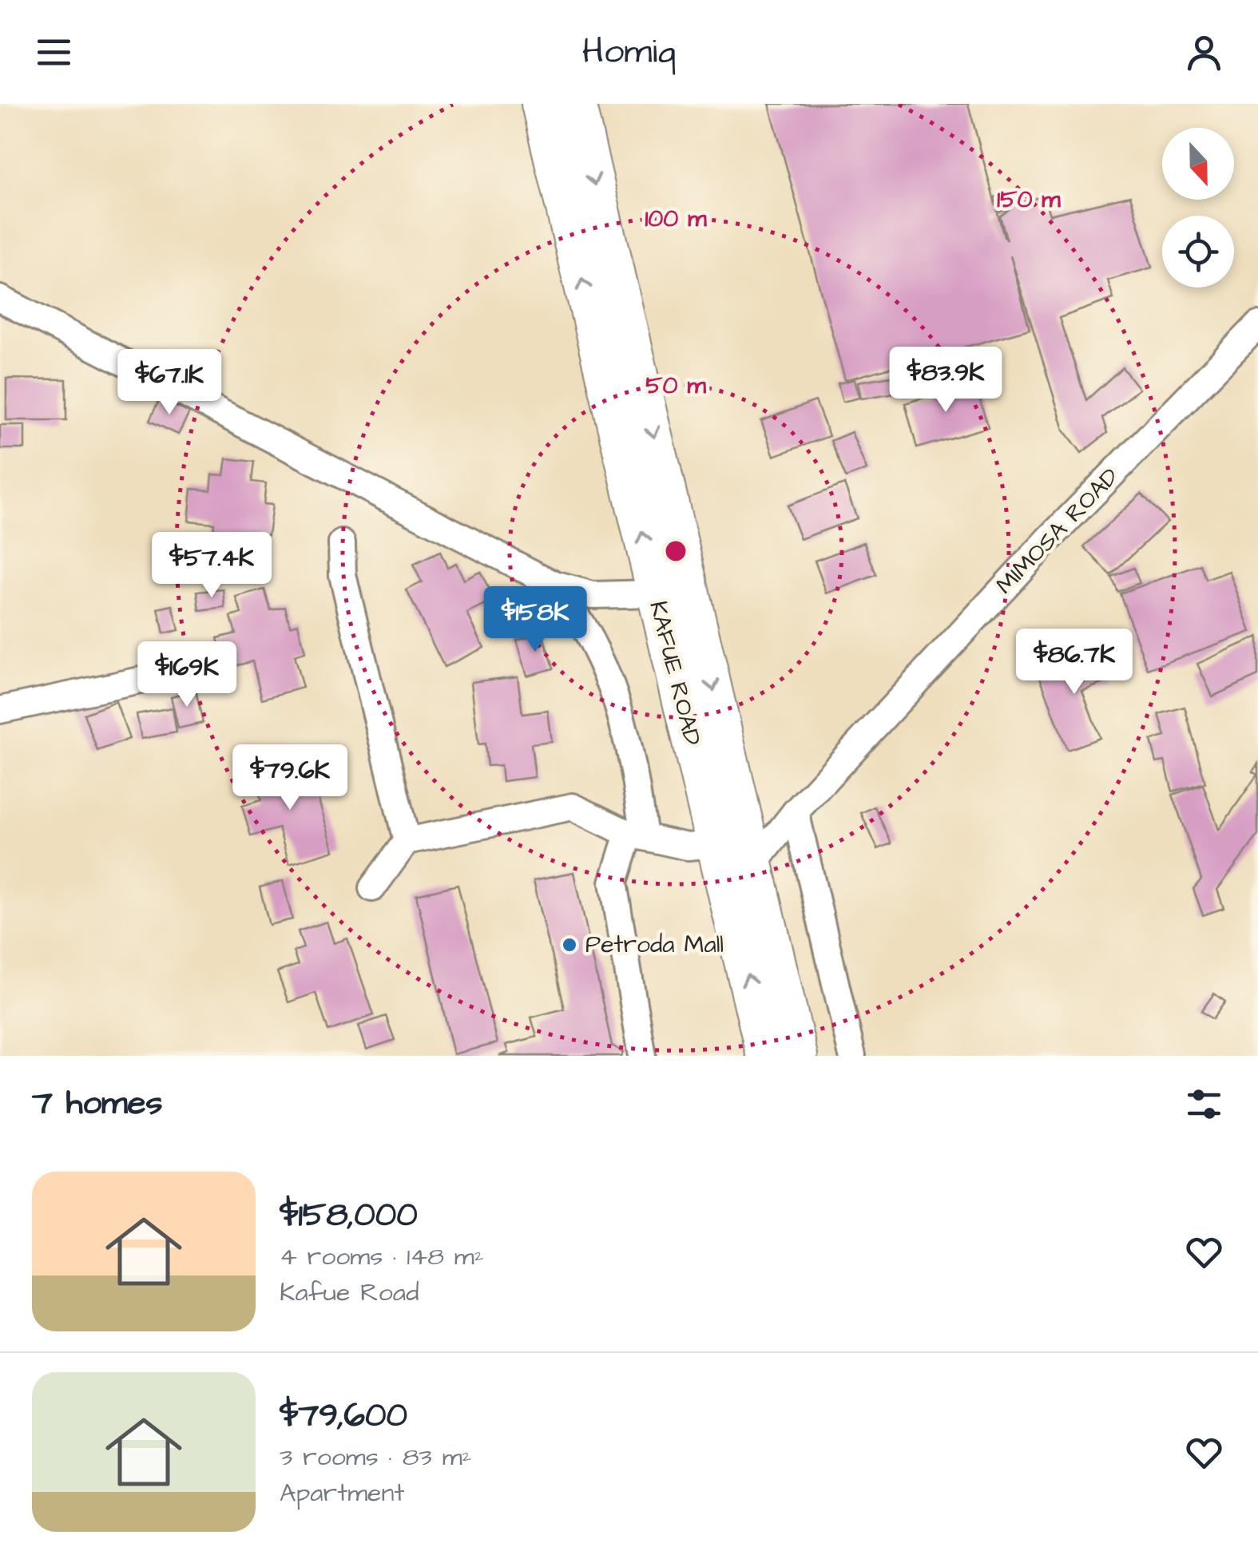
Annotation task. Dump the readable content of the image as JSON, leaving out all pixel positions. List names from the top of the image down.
{
  "streets": {
    "highway": ["KAFUE ROAD"],
    "street": ["MIMOSA ROAD"]
  },
  "crossings": [
    ["MIMOSA ROAD", "KAFUE ROAD"]
  ],
  "places": ["Petroda Mall"],
  "north": "bottom",
  "page": {
    "header": "Homiq",
    "price": [
      "$83.9K",
      "$67.1K",
      "$57.4K",
      "$158K",
      "$86.7K",
      "$169K",
      "$79.6K"
    ],
    "heading": "7 homes",
    "list": [
      {
        "name": "$158,000",
        "note": "4 rooms · 148 m² · Kafue Road"
      },
      {
        "name": "$79,600",
        "note": "3 rooms · 83 m² · Apartment"
      }
    ]
  },
  "rings": ["150 m", "100 m", "50 m"]
}
